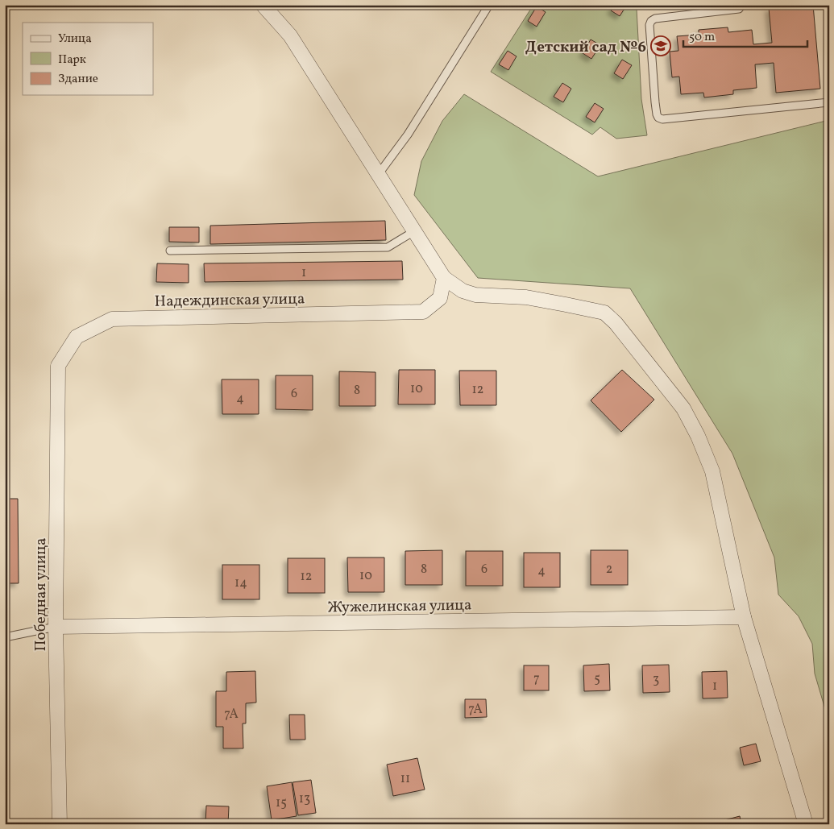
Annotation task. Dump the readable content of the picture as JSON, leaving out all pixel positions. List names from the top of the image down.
{
  "streets": {
    "street": ["Надеждинская улица", "Победная улица", "Жужелинская улица"]
  },
  "crossings": [
    ["Надеждинская улица", "Победная улица"],
    ["Победная улица", "Жужелинская улица"]
  ],
  "places": {
    "school or university": ["Детский сад №6"]
  },
  "house_numbers": [
    "1",
    "10",
    "12",
    "8",
    "6",
    "4",
    "8",
    "6",
    "2",
    "4",
    "10",
    "12",
    "14",
    "7",
    "5",
    "3",
    "1",
    "7А",
    "7А",
    "11",
    "13",
    "15"
  ],
  "legend": ["Улица", "Парк", "Здание"],
  "scale_bar": "50 m"
}
